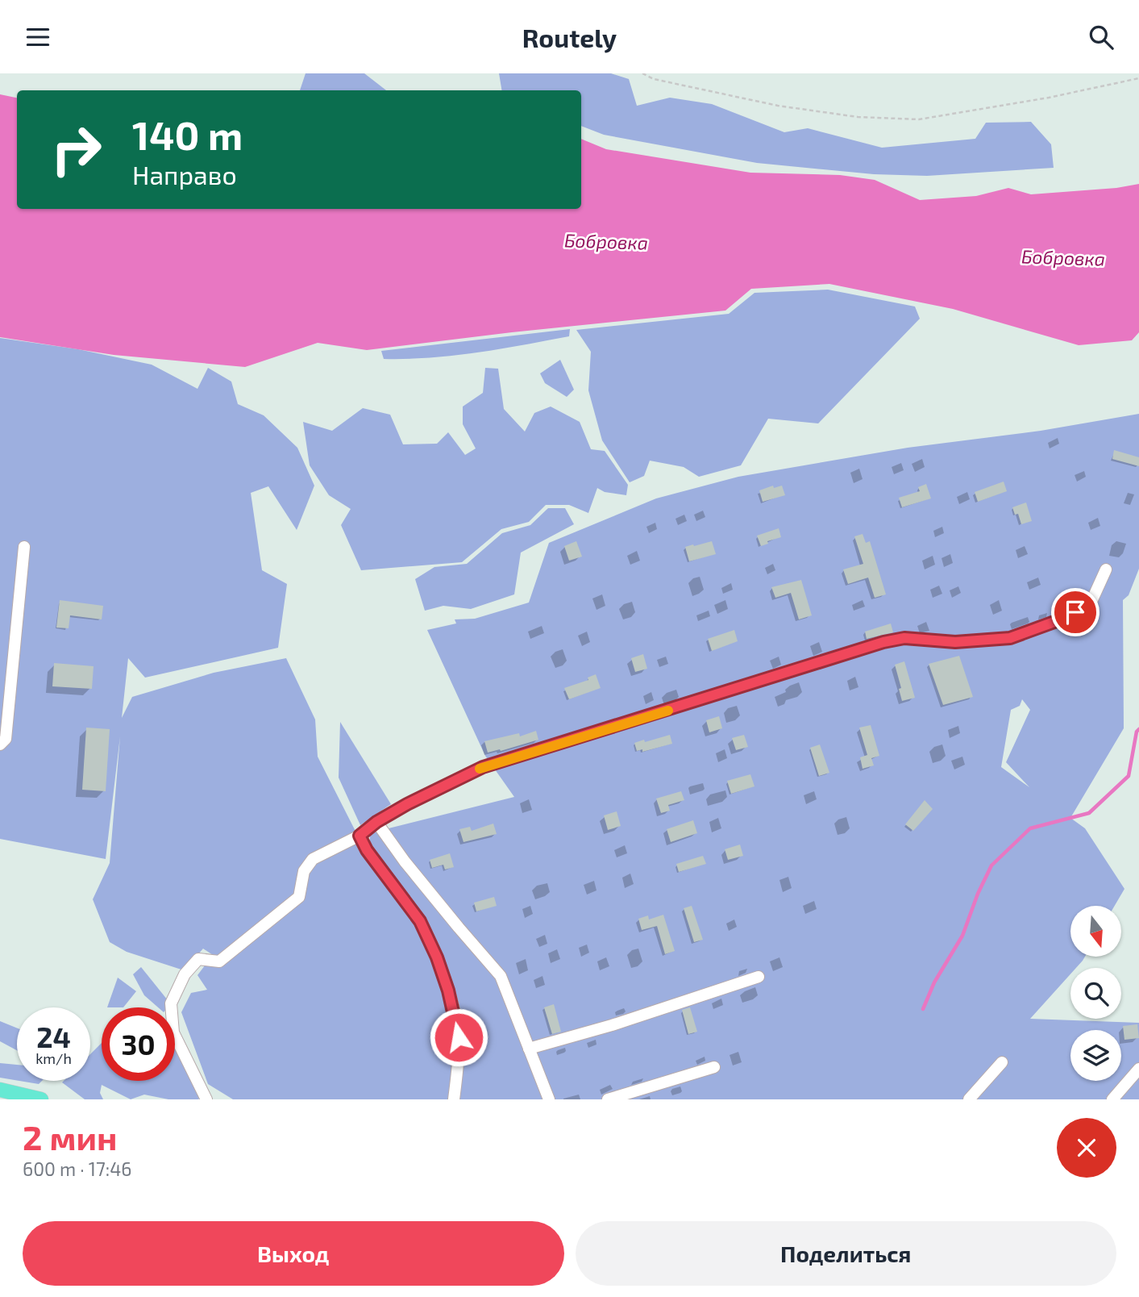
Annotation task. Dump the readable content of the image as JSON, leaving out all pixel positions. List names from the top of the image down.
{
  "water": ["Бобровка"],
  "north": "bottom",
  "page": {
    "header": "Routely",
    "turn": ["140 m", "Направо"],
    "speed": "24 km/h",
    "limit": "30",
    "heading": ["2 мин", "600 m · 17:46"],
    "buttons": ["Выход", "Поделиться"]
  }
}
